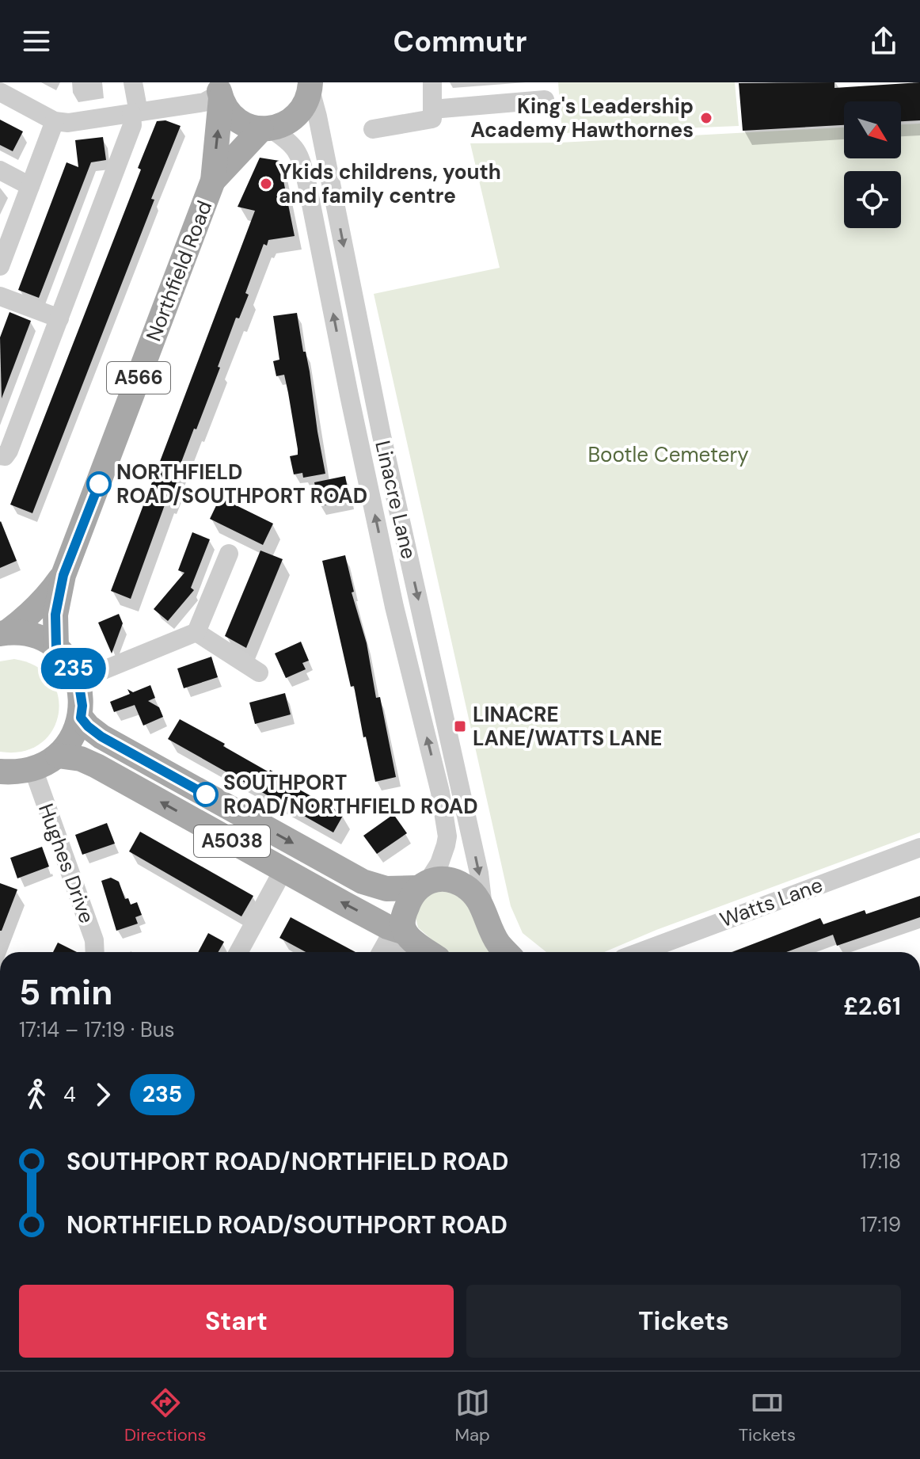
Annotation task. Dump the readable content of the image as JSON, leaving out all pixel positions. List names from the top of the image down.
{
  "streets": {
    "main road": ["Northfield Road", "A566", "A5038"],
    "street": ["Linacre Lane", "Hughes Drive", "Watts Lane"]
  },
  "crossings": [
    ["Northfield Road", "Linacre Lane"],
    ["Linacre Lane", "A5038"]
  ],
  "parks": ["Bootle Cemetery"],
  "places": {
    "other": [
      "King's Leadership Academy Hawthornes",
      "Ykids childrens, youth and family centre",
      "NORTHFIELD ROAD/SOUTHPORT ROAD",
      "SOUTHPORT ROAD/NORTHFIELD ROAD"
    ],
    "transit": ["LINACRE LANE/WATTS LANE"]
  },
  "lines": ["bus line 235"],
  "north": "bottom right",
  "page": {
    "header": "Commutr",
    "on_map": "235",
    "heading": ["5 min", "17:14 – 17:19 · Bus", "£2.61"],
    "legs": ["4", "235"],
    "list": [
      {
        "name": "SOUTHPORT ROAD/NORTHFIELD ROAD",
        "value": "17:18"
      },
      {
        "name": "NORTHFIELD ROAD/SOUTHPORT ROAD",
        "value": "17:19"
      }
    ],
    "buttons": ["Start", "Tickets"],
    "tabs": ["Directions", "Map", "Tickets"]
  }
}
